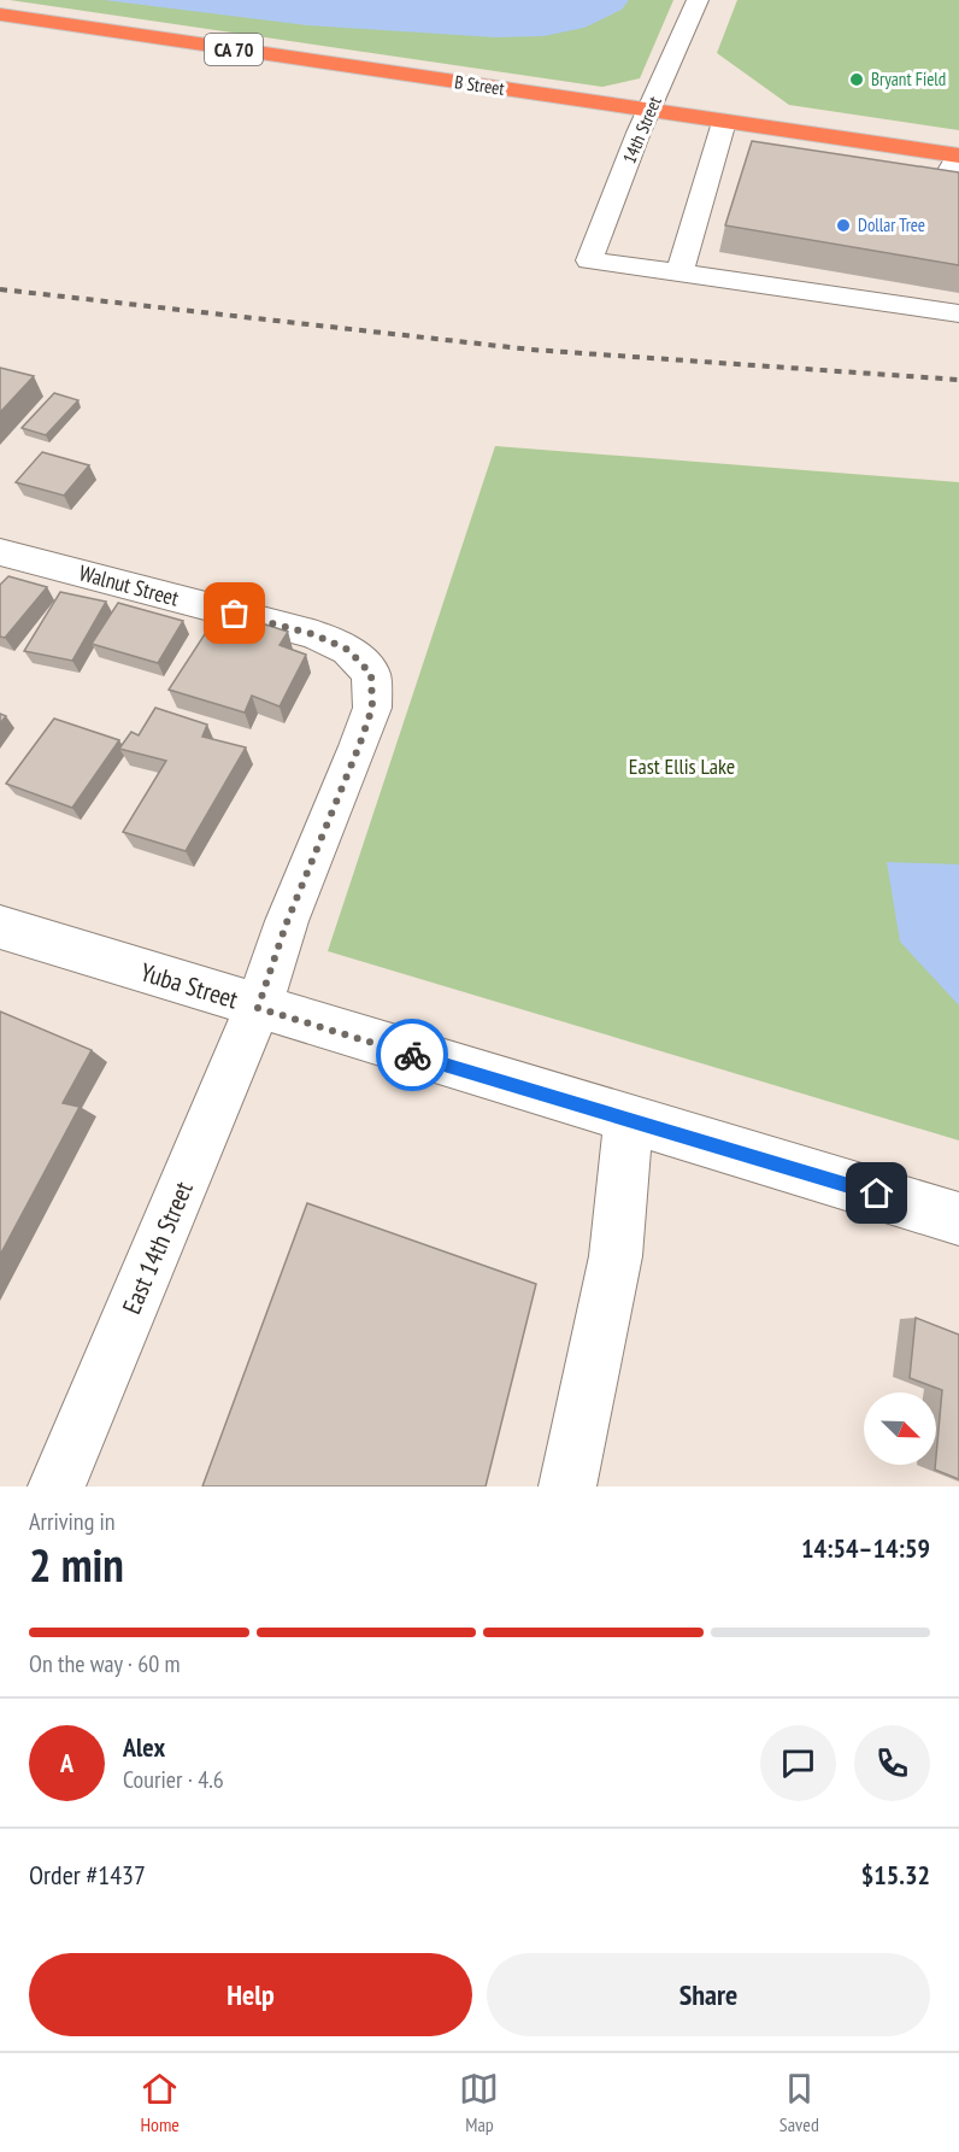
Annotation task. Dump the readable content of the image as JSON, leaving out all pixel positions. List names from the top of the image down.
{
  "streets": {
    "highway": ["CA 70", "B Street"],
    "street": [
      "14th Street",
      "Walnut Street",
      "Yuba Street",
      "East 14th Street"
    ]
  },
  "crossings": [
    ["B Street", "14th Street"],
    ["Walnut Street", "Yuba Street"],
    ["Walnut Street", "East 14th Street"],
    ["Yuba Street", "East 14th Street"]
  ],
  "parks": ["East Ellis Lake"],
  "places": ["Bryant Field", "Dollar Tree"],
  "north": "bottom right",
  "page": {
    "heading": ["2 min", "Arriving in", "14:54–14:59"],
    "panel": [
      "Alex",
      "Courier · 4.6",
      "Order #1437",
      "$15.32"
    ],
    "bar": "On the way · 60 m",
    "round": "A",
    "buttons": ["Help", "Share"],
    "tabs": ["Home", "Map", "Saved"]
  }
}
